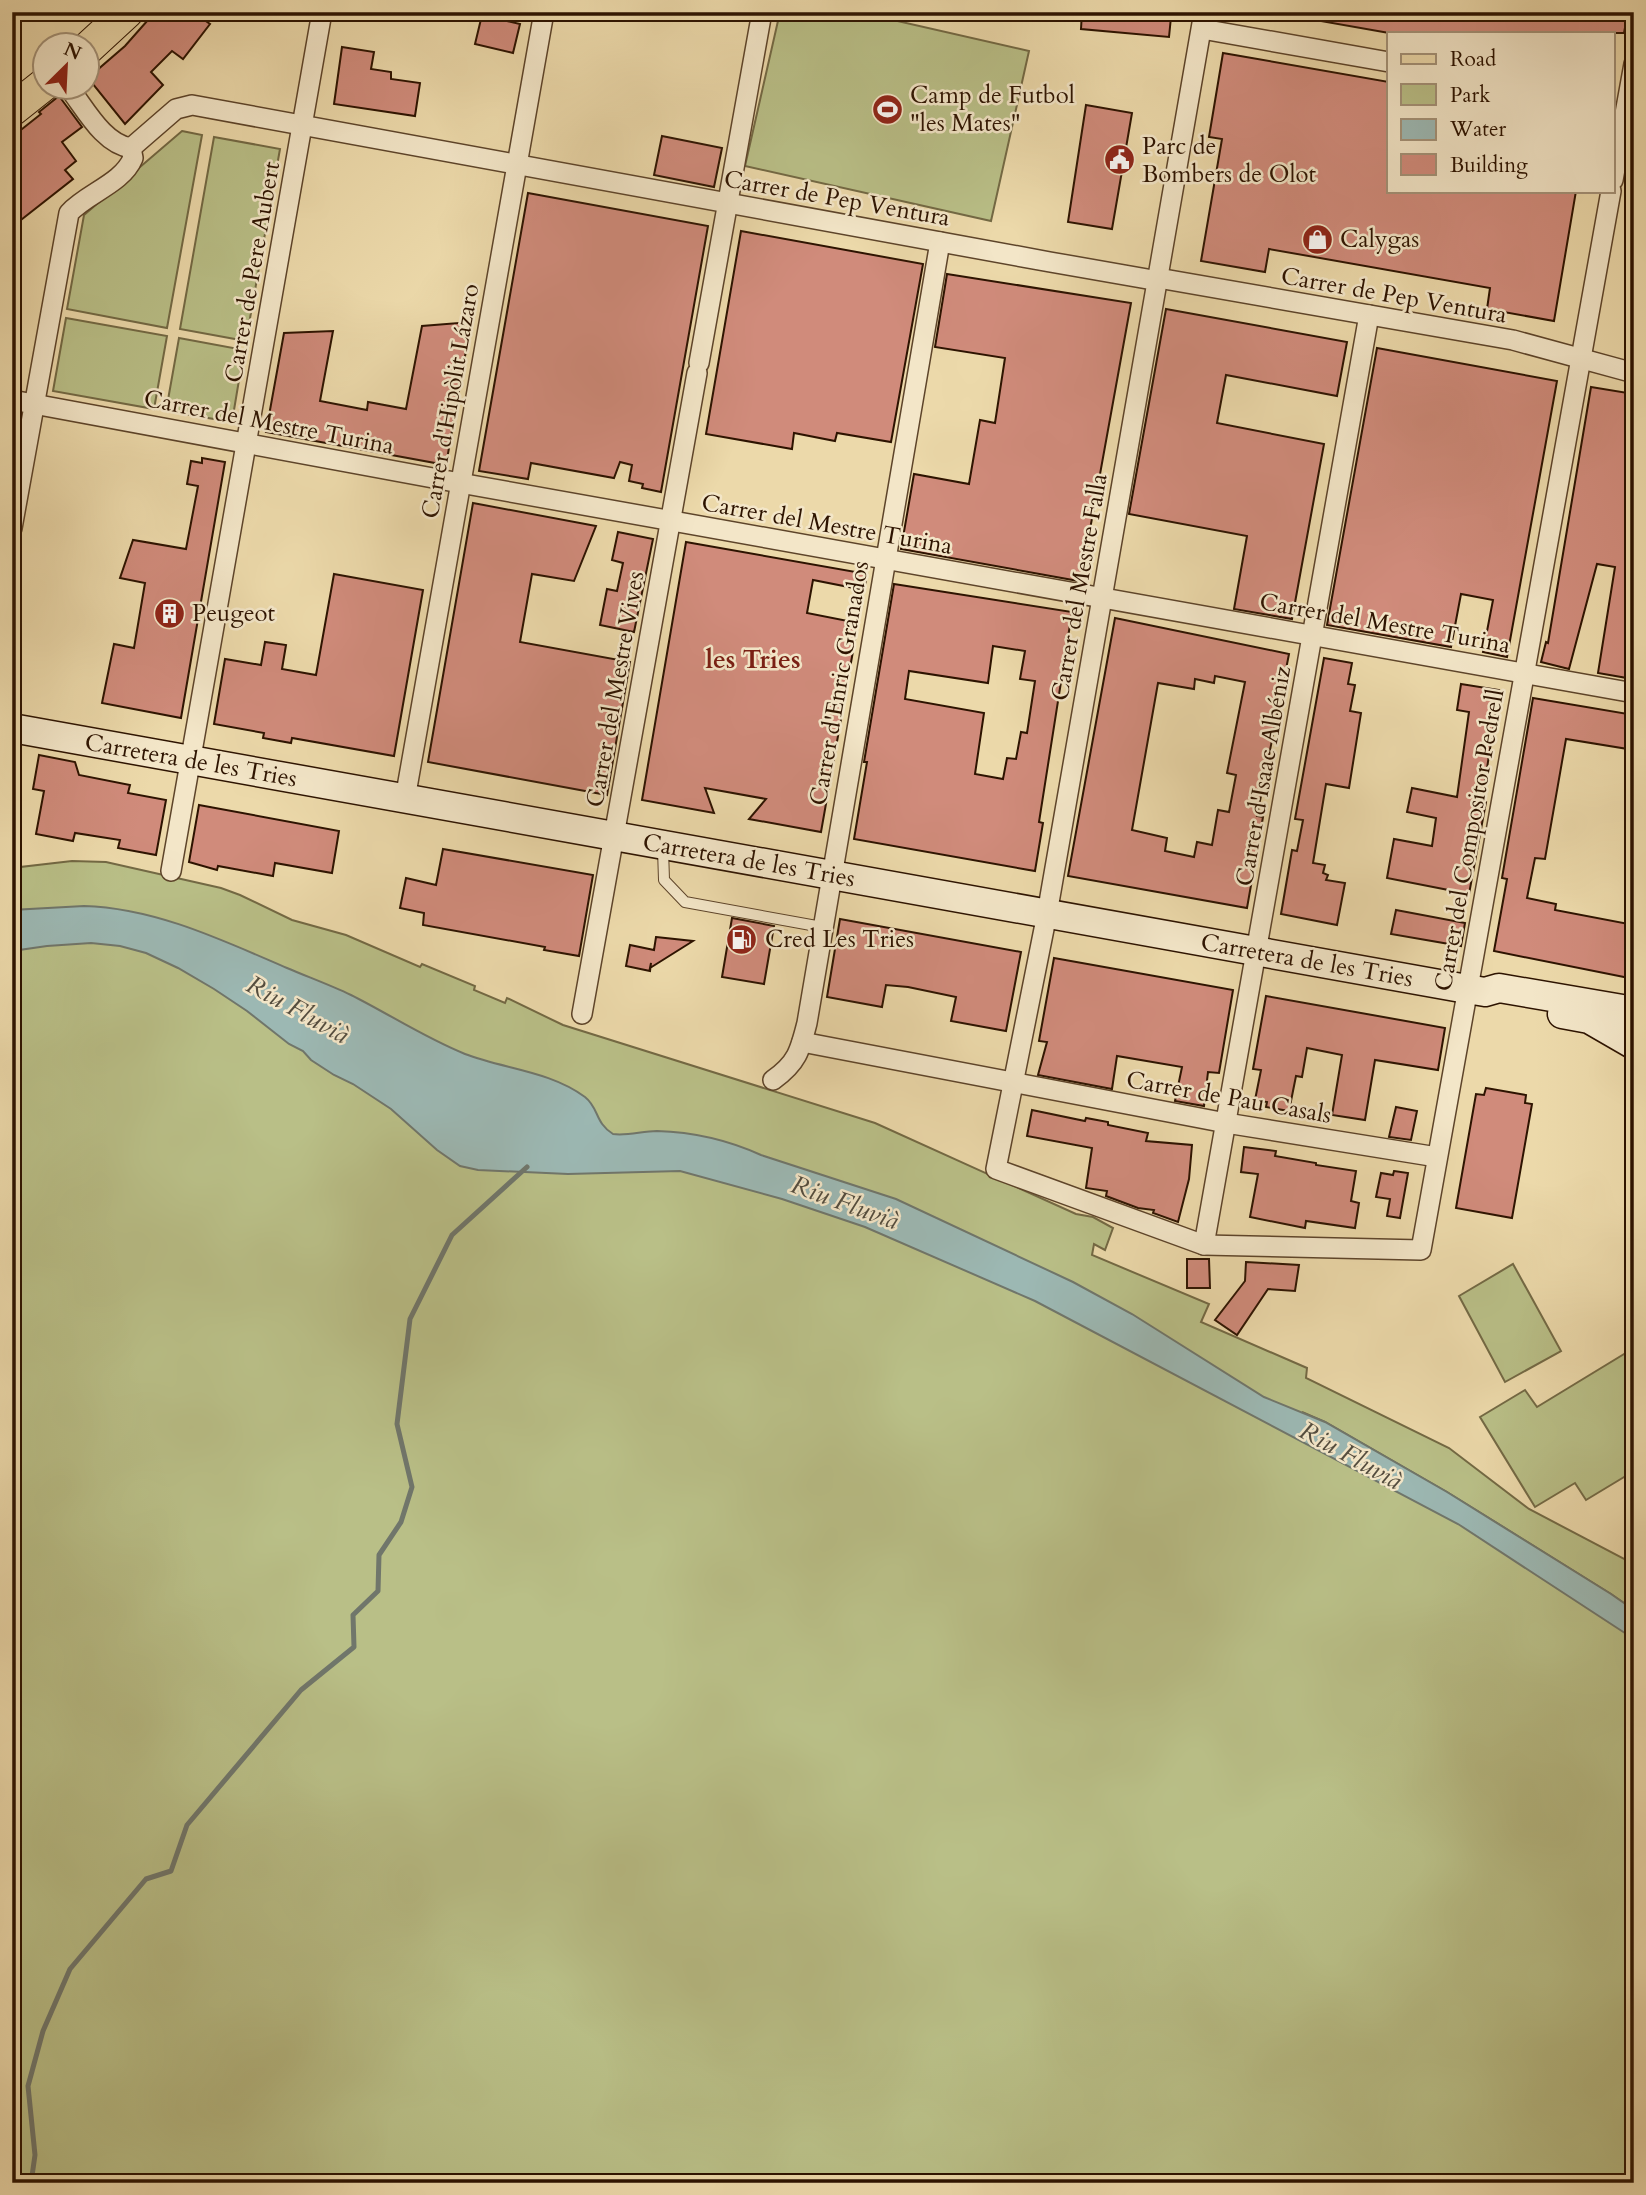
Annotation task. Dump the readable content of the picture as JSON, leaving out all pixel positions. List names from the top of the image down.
{
  "streets": {
    "street": [
      "Carrer de Pep Ventura",
      "Carrer de Pere Aubert",
      "Carrer d'Hipòlit Lázaro",
      "Carrer del Mestre Turina",
      "Carrer del Mestre Falla",
      "Carrer d'Enric Granados",
      "Carrer del Mestre Vives",
      "Carretera de les Tries",
      "Carrer d'Isaac Albéniz",
      "Carrer del Compositor Pedrell",
      "Carrer de Pau Casals"
    ]
  },
  "crossings": [
    ["Carrer de Pep Ventura", "Carrer de Pere Aubert"],
    ["Carrer de Pep Ventura", "Carrer d'Hipòlit Lázaro"],
    ["Carrer de Pep Ventura", "Carrer del Mestre Falla"],
    ["Carrer de Pep Ventura", "Carrer d'Enric Granados"],
    ["Carrer de Pep Ventura", "Carrer del Mestre Vives"],
    ["Carrer de Pep Ventura", "Carrer d'Isaac Albéniz"],
    ["Carrer de Pep Ventura", "Carrer del Compositor Pedrell"],
    ["Carrer de Pere Aubert", "Carrer del Mestre Turina"],
    ["Carrer de Pere Aubert", "Carretera de les Tries"],
    ["Carrer d'Hipòlit Lázaro", "Carrer del Mestre Turina"],
    ["Carrer d'Hipòlit Lázaro", "Carretera de les Tries"],
    ["Carrer del Mestre Turina", "Carrer del Mestre Falla"],
    ["Carrer del Mestre Turina", "Carrer d'Enric Granados"],
    ["Carrer del Mestre Turina", "Carrer del Mestre Vives"],
    ["Carrer del Mestre Turina", "Carrer d'Isaac Albéniz"],
    ["Carrer del Mestre Turina", "Carrer del Compositor Pedrell"],
    ["Carrer del Mestre Falla", "Carretera de les Tries"],
    ["Carrer del Mestre Falla", "Carrer d'Isaac Albéniz"],
    ["Carrer del Mestre Falla", "Carrer del Compositor Pedrell"],
    ["Carrer del Mestre Falla", "Carrer de Pau Casals"],
    ["Carrer d'Enric Granados", "Carretera de les Tries"],
    ["Carrer d'Enric Granados", "Carrer de Pau Casals"],
    ["Carrer del Mestre Vives", "Carretera de les Tries"],
    ["Carretera de les Tries", "Carrer d'Isaac Albéniz"],
    ["Carretera de les Tries", "Carrer del Compositor Pedrell"],
    ["Carrer d'Isaac Albéniz", "Carrer del Compositor Pedrell"],
    ["Carrer d'Isaac Albéniz", "Carrer de Pau Casals"],
    ["Carrer del Compositor Pedrell", "Carrer de Pau Casals"]
  ],
  "districts": ["les Tries"],
  "water": ["Riu Fluvià"],
  "places": {
    "sports": ["Camp de Futbol \"les Mates\""],
    "public building": ["Parc de Bombers de Olot"],
    "shop": ["Calygas"],
    "building": ["Peugeot"],
    "fuel station": ["Cred Les Tries"]
  },
  "legend": [
    "Road",
    "Park",
    "Water",
    "Building"
  ],
  "north": "top right"
}
